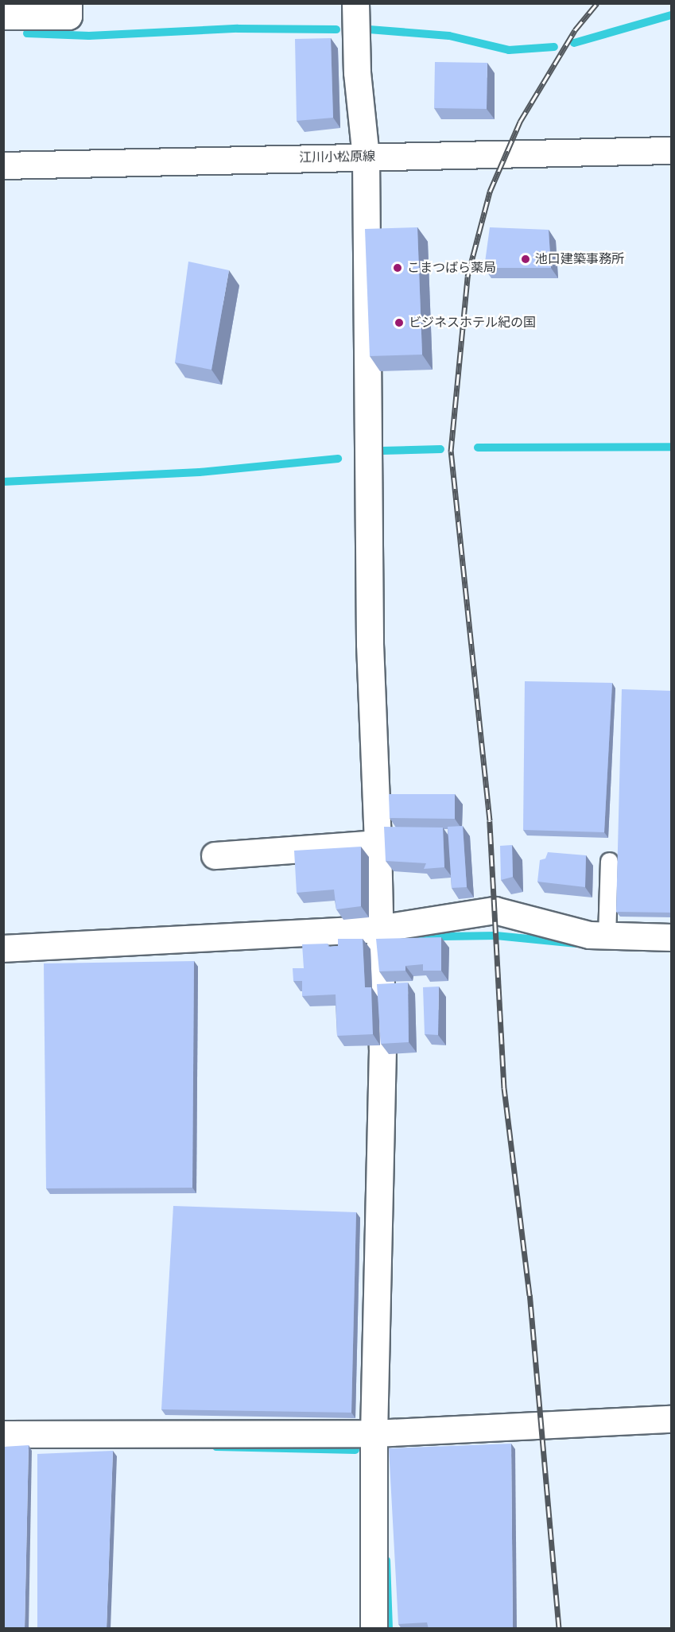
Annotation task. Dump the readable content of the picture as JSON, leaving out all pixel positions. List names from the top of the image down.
{
  "streets": {
    "street": ["江川小松原線"]
  },
  "places": ["池口建築事務所", "こまつばら薬局", "ビジネスホテル紀の国"]
}
